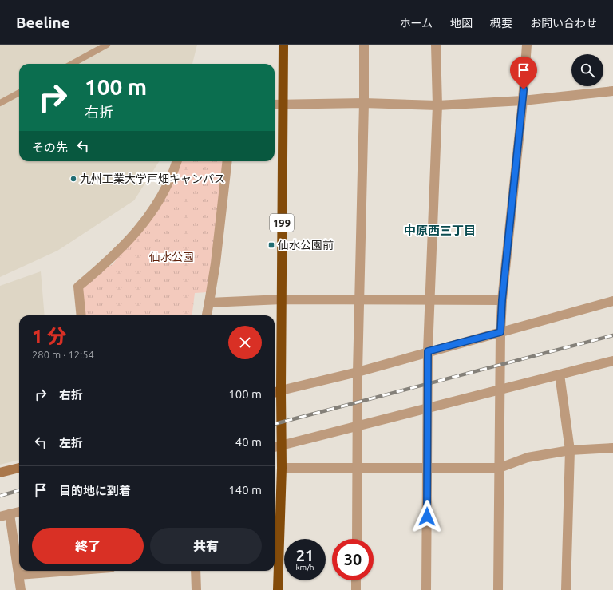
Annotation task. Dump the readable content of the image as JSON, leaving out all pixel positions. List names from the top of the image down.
{
  "streets": {
    "highway": ["199"]
  },
  "districts": ["中原西三丁目"],
  "parks": ["仙水公園"],
  "places": {
    "other": ["九州工業大学戸畑キャンパス"],
    "transit": ["仙水公園前"]
  },
  "page": {
    "header": "Beeline",
    "nav": [
      "ホーム",
      "地図",
      "概要",
      "お問い合わせ"
    ],
    "turn": ["100 m", "右折"],
    "then": "その先",
    "heading": ["1 分", "280 m · 12:54"],
    "list": [
      {
        "name": "右折",
        "value": "100 m"
      },
      {
        "name": "左折",
        "value": "40 m"
      },
      {
        "name": "目的地に到着",
        "value": "140 m"
      }
    ],
    "buttons": ["終了", "共有"],
    "speed": "21 km/h",
    "limit": "30"
  }
}
